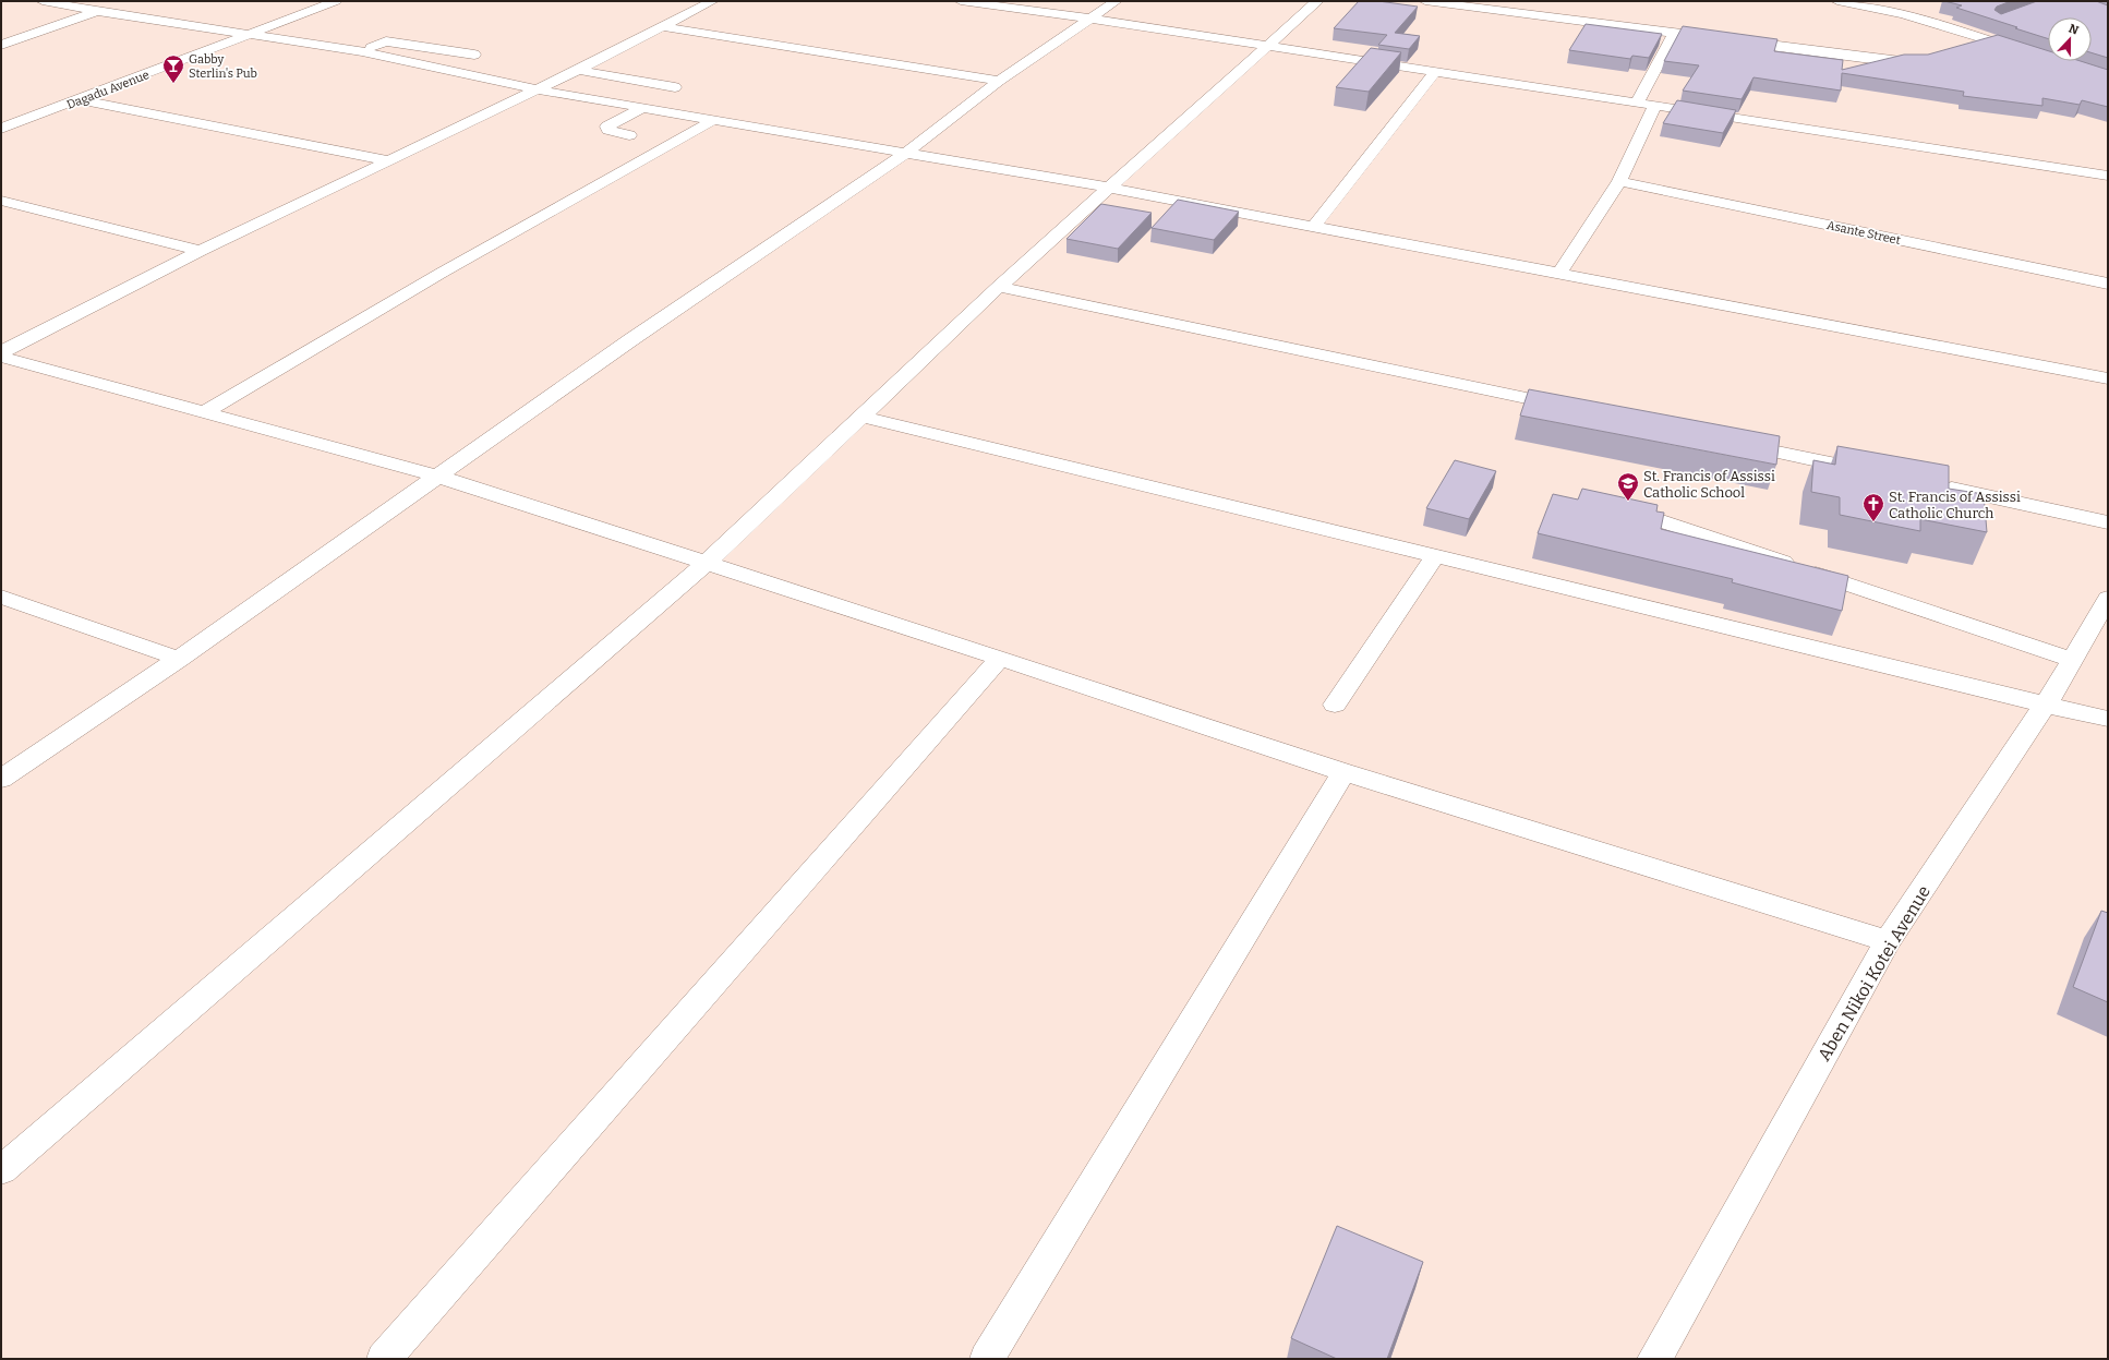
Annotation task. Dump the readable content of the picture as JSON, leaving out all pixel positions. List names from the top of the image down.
{
  "streets": {
    "street": ["Dagadu Avenue", "Asante Street", "Aben Nikoi Kotei Avenue"]
  },
  "places": {
    "bar": ["Gabby Sterlin's Pub"],
    "school or university": ["St. Francis of Assissi Catholic School"],
    "church": ["St. Francis of Assissi Catholic Church"]
  },
  "north": "top"
}
